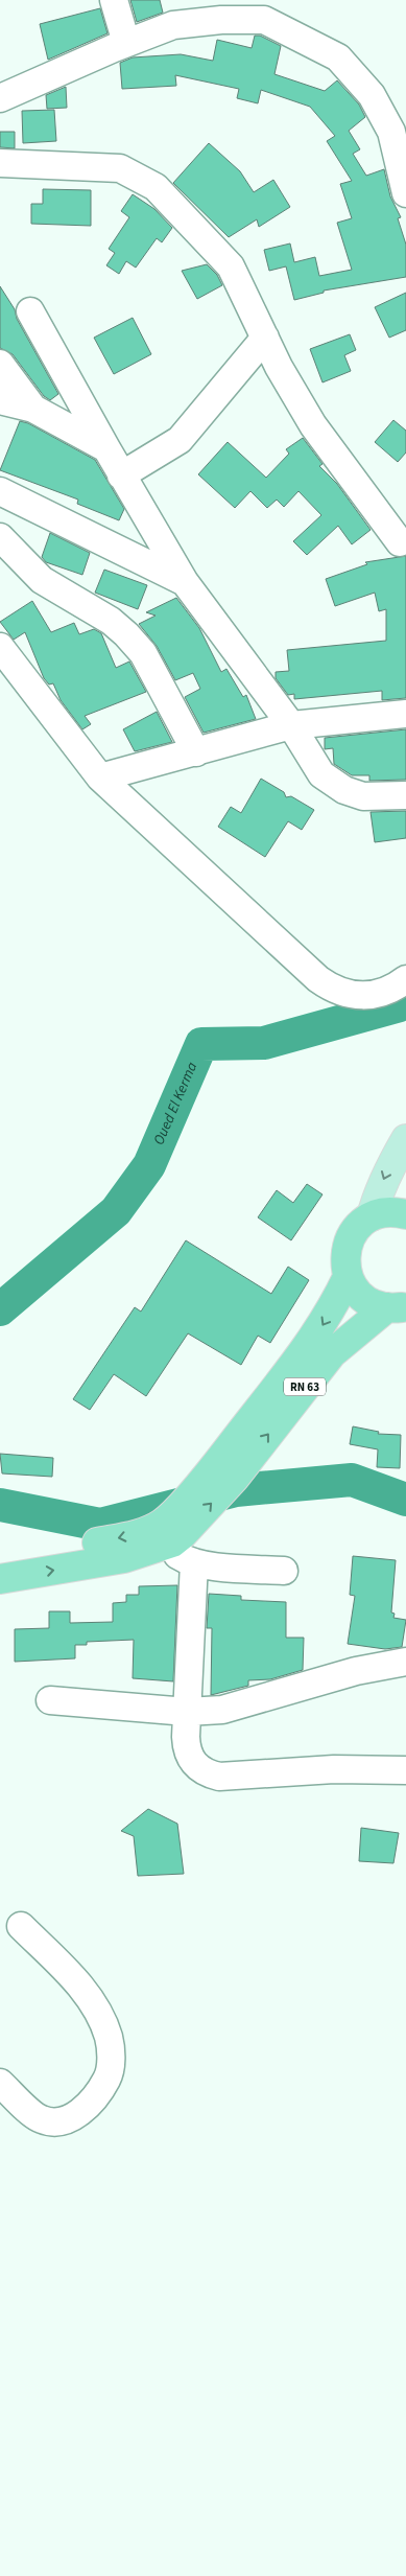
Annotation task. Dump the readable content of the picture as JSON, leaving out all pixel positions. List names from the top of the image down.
{
  "streets": {
    "highway": ["RN 63"]
  },
  "water": ["Oued El Kerma"]
}
